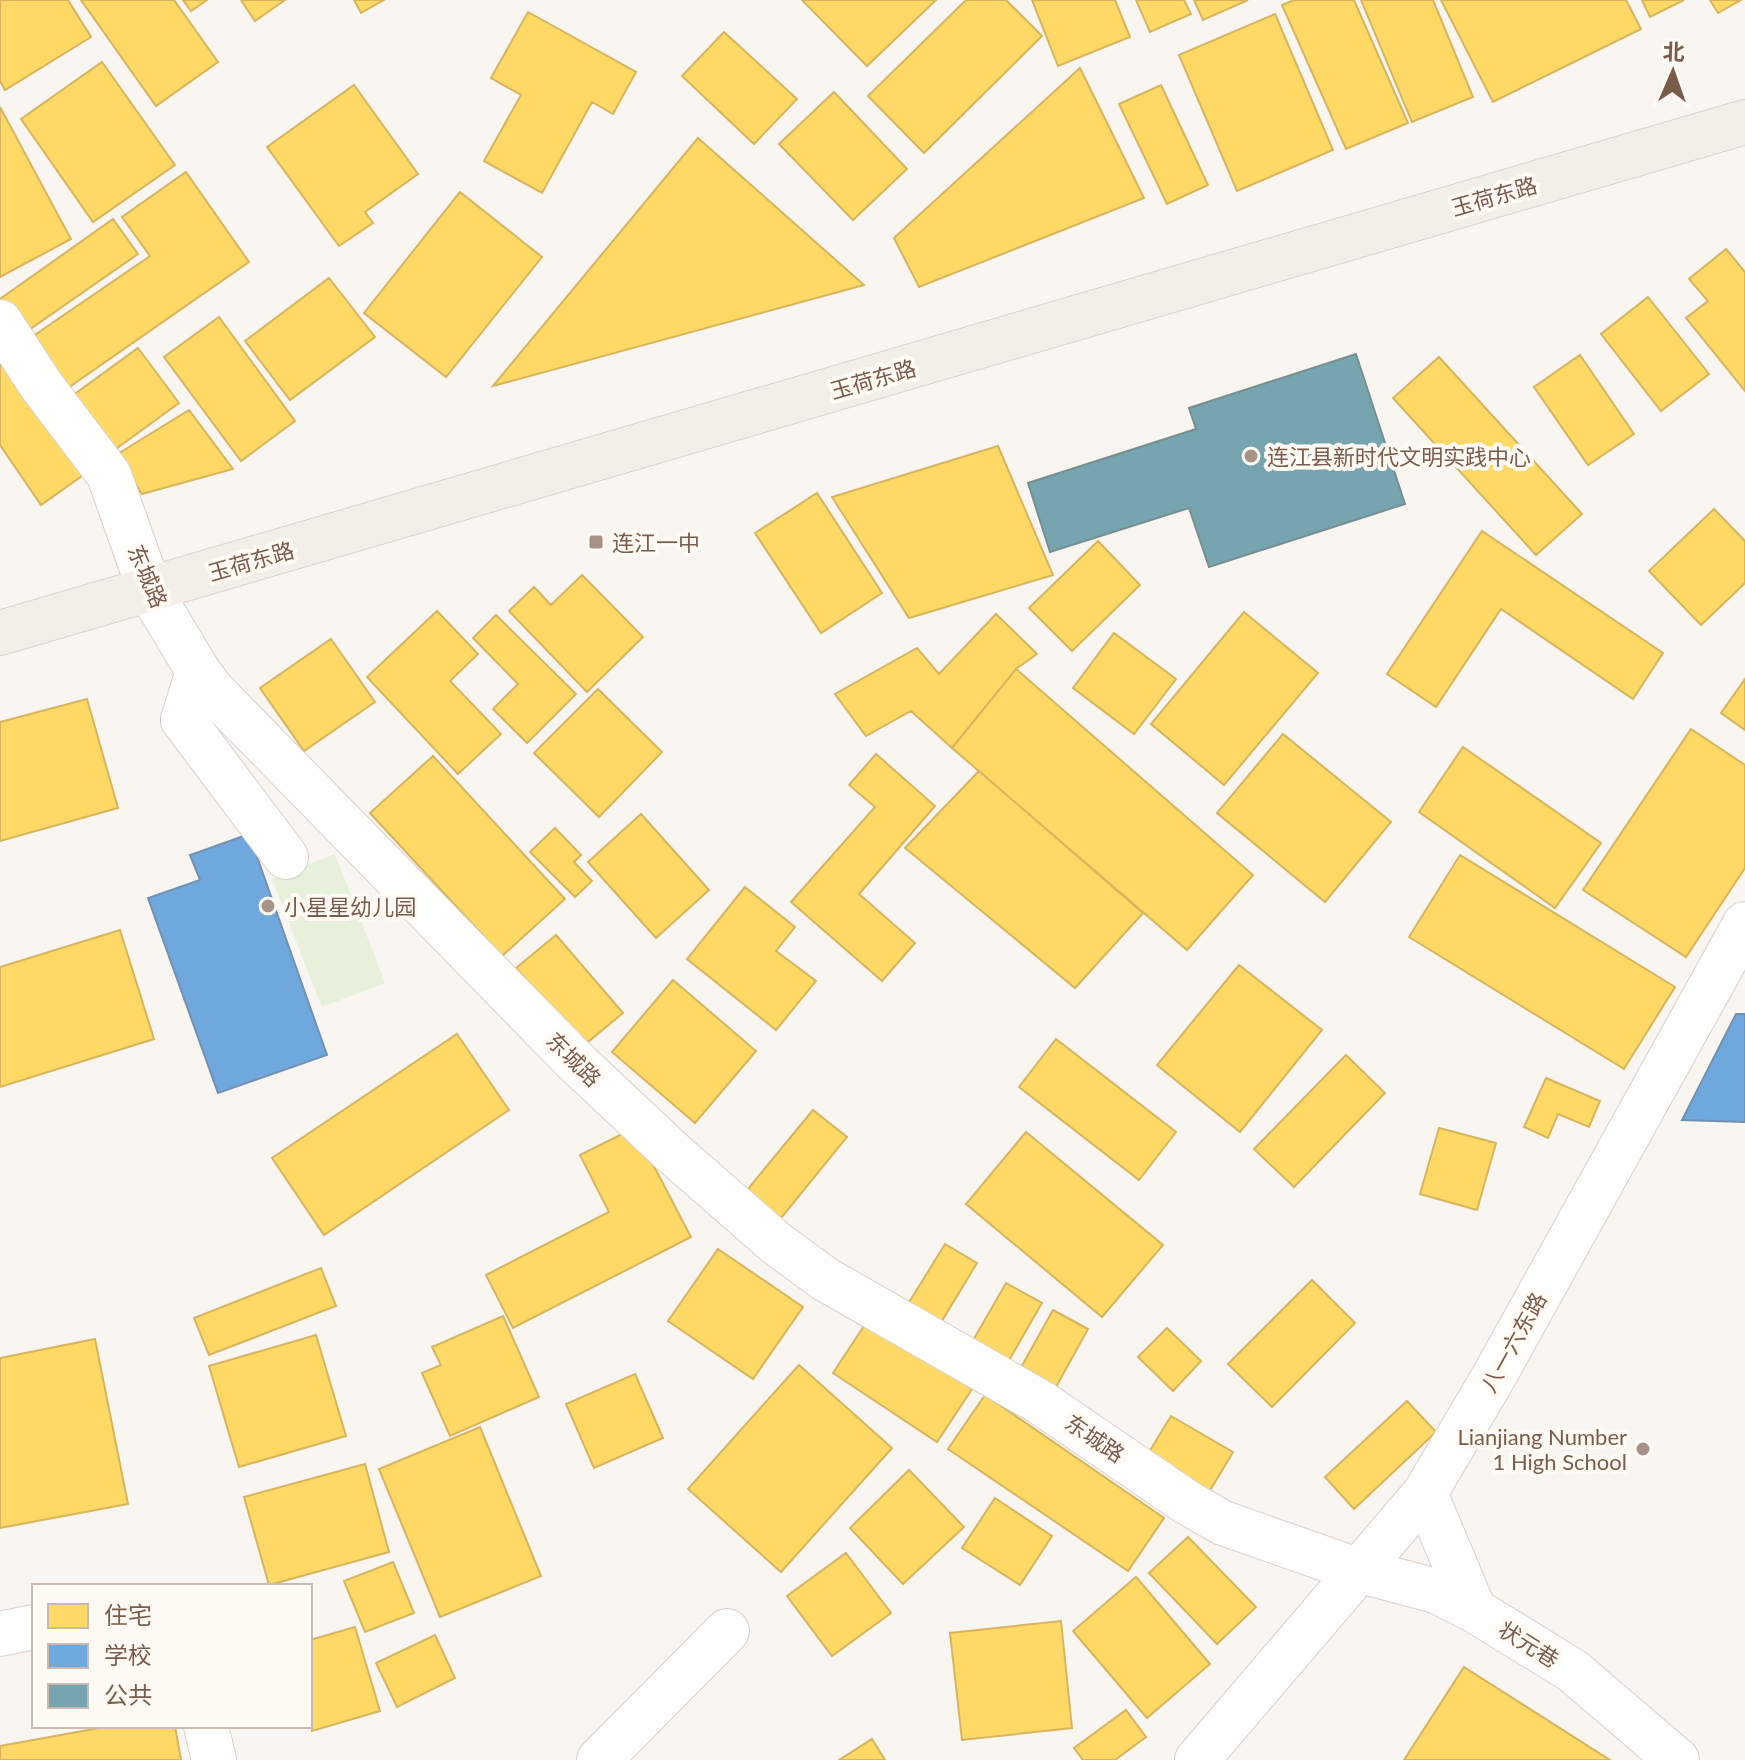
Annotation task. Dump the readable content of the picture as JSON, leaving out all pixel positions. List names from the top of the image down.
{
  "streets": {
    "main road": ["玉荷东路"],
    "street": ["东城路", "八一六东路", "状元巷"]
  },
  "crossings": [
    ["玉荷东路", "东城路"],
    ["东城路", "八一六东路"],
    ["东城路", "状元巷"],
    ["八一六东路", "状元巷"]
  ],
  "places": {
    "other": ["连江县新时代文明实践中心", "小星星幼儿园", "Lianjiang Number 1 High School"],
    "transit": ["连江一中"]
  },
  "legend": ["住宅", "学校", "公共"],
  "north": "top"
}
